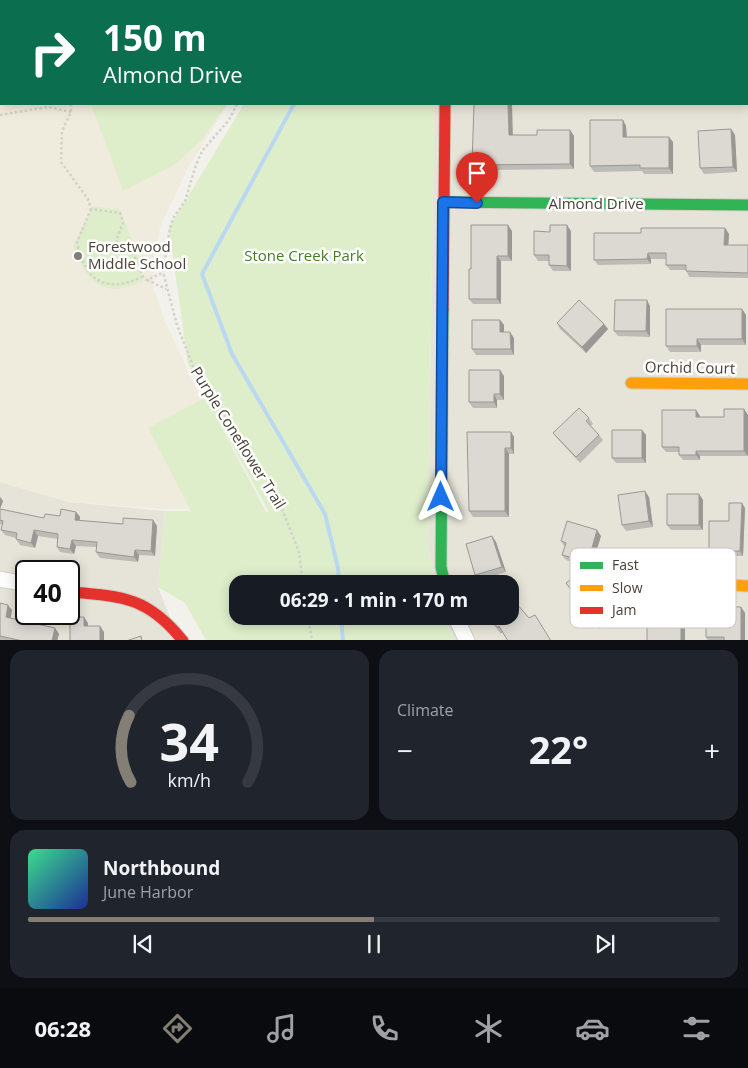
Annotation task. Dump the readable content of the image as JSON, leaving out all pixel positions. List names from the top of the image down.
{
  "streets": {
    "street": ["Almond Drive", "Orchid Court"],
    "path": ["Purple Coneflower Trail"]
  },
  "parks": ["Stone Creek Park"],
  "places": ["Forestwood Middle School"],
  "legend": ["Fast", "Slow", "Jam"],
  "page": {
    "turn": ["150 m", "Almond Drive"],
    "limit": "40",
    "trip": "06:29 · 1 min · 170 m",
    "tile": "Climate",
    "heat": ["−", "22°", "+"],
    "song": ["Northbound", "June Harbor"],
    "tabs": "06:28",
    "gauge": ["34", "km/h"]
  }
}
